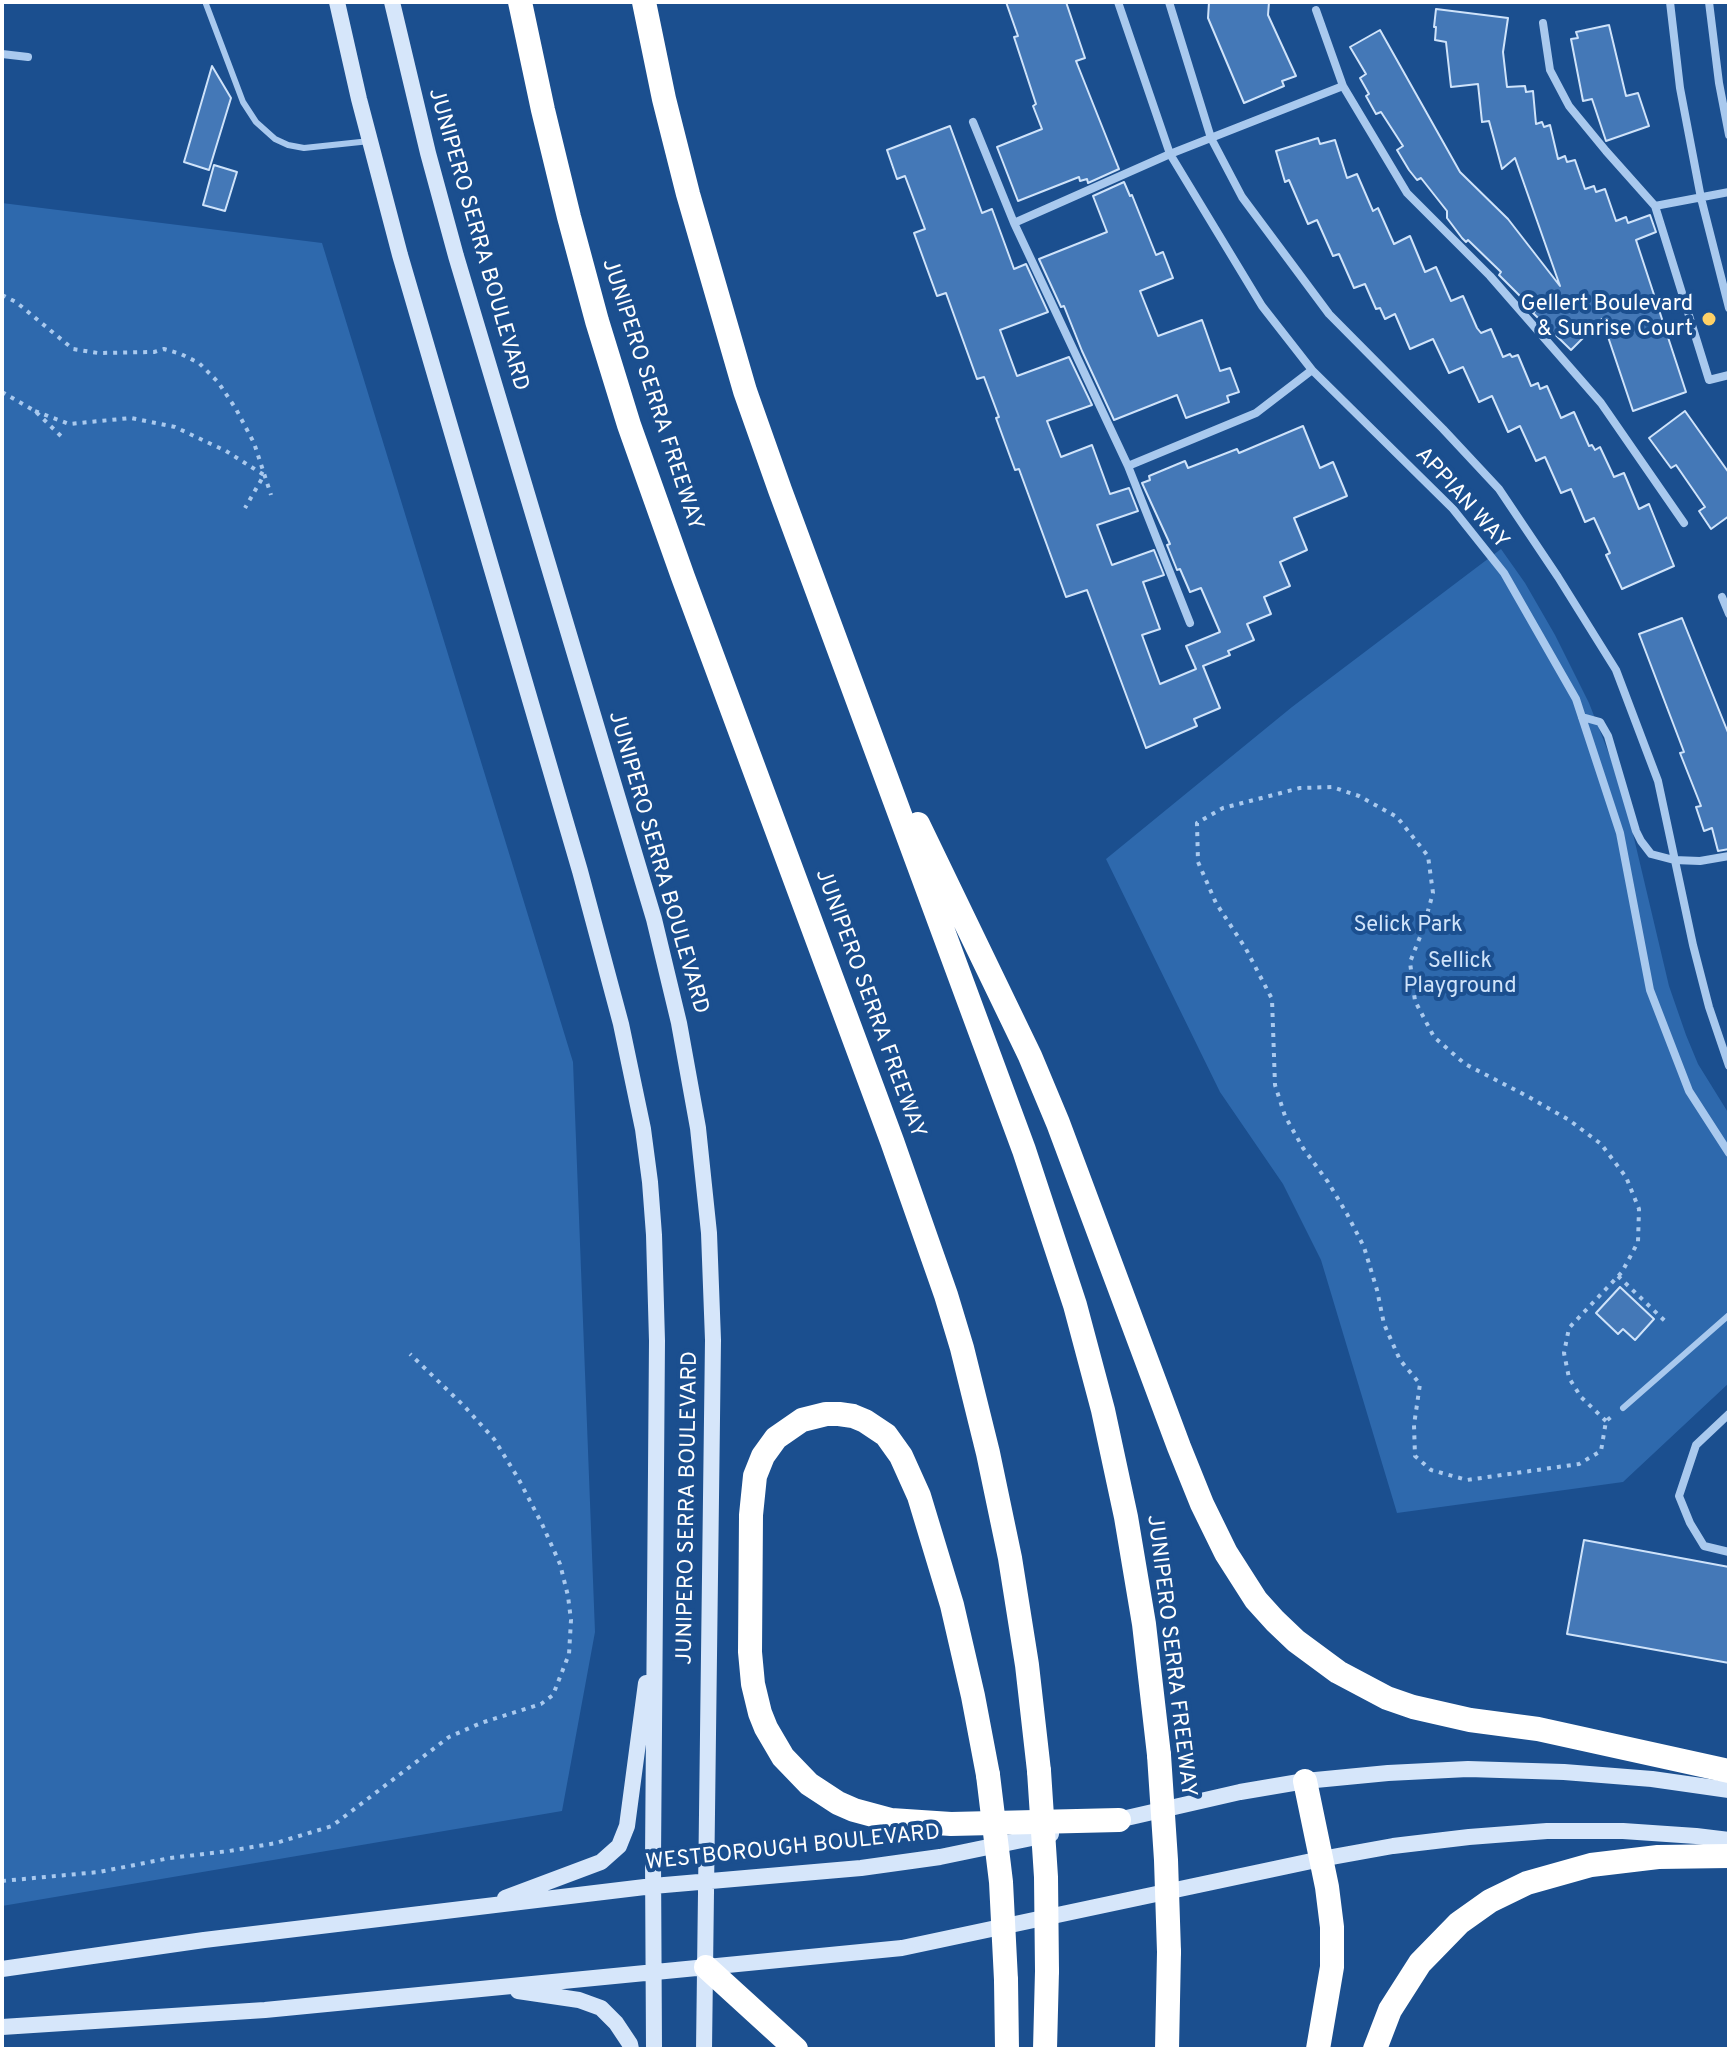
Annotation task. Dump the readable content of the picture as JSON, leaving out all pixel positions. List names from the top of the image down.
{
  "streets": {
    "highway": ["JUNIPERO SERRA FREEWAY"],
    "main road": ["JUNIPERO SERRA BOULEVARD", "WESTBOROUGH BOULEVARD"],
    "street": ["APPIAN WAY"]
  },
  "crossings": [
    ["JUNIPERO SERRA BOULEVARD", "WESTBOROUGH BOULEVARD"]
  ],
  "parks": ["Selick Park", "Sellick Playground"],
  "places": ["Gellert Boulevard & Sunrise Court"]
}
